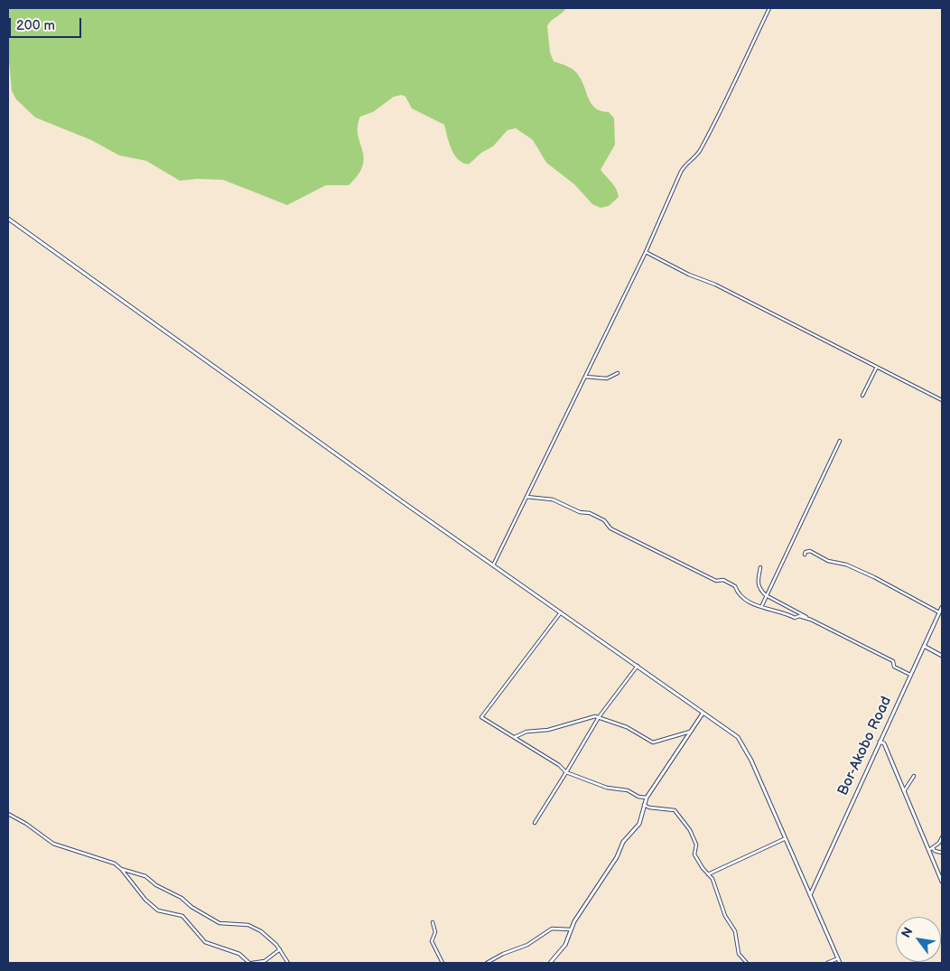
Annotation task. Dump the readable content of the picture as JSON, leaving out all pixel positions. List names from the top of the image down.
{
  "streets": {
    "street": ["Bor-Akobo Road"]
  },
  "scale_bar": "200 m",
  "north": "top left"
}
